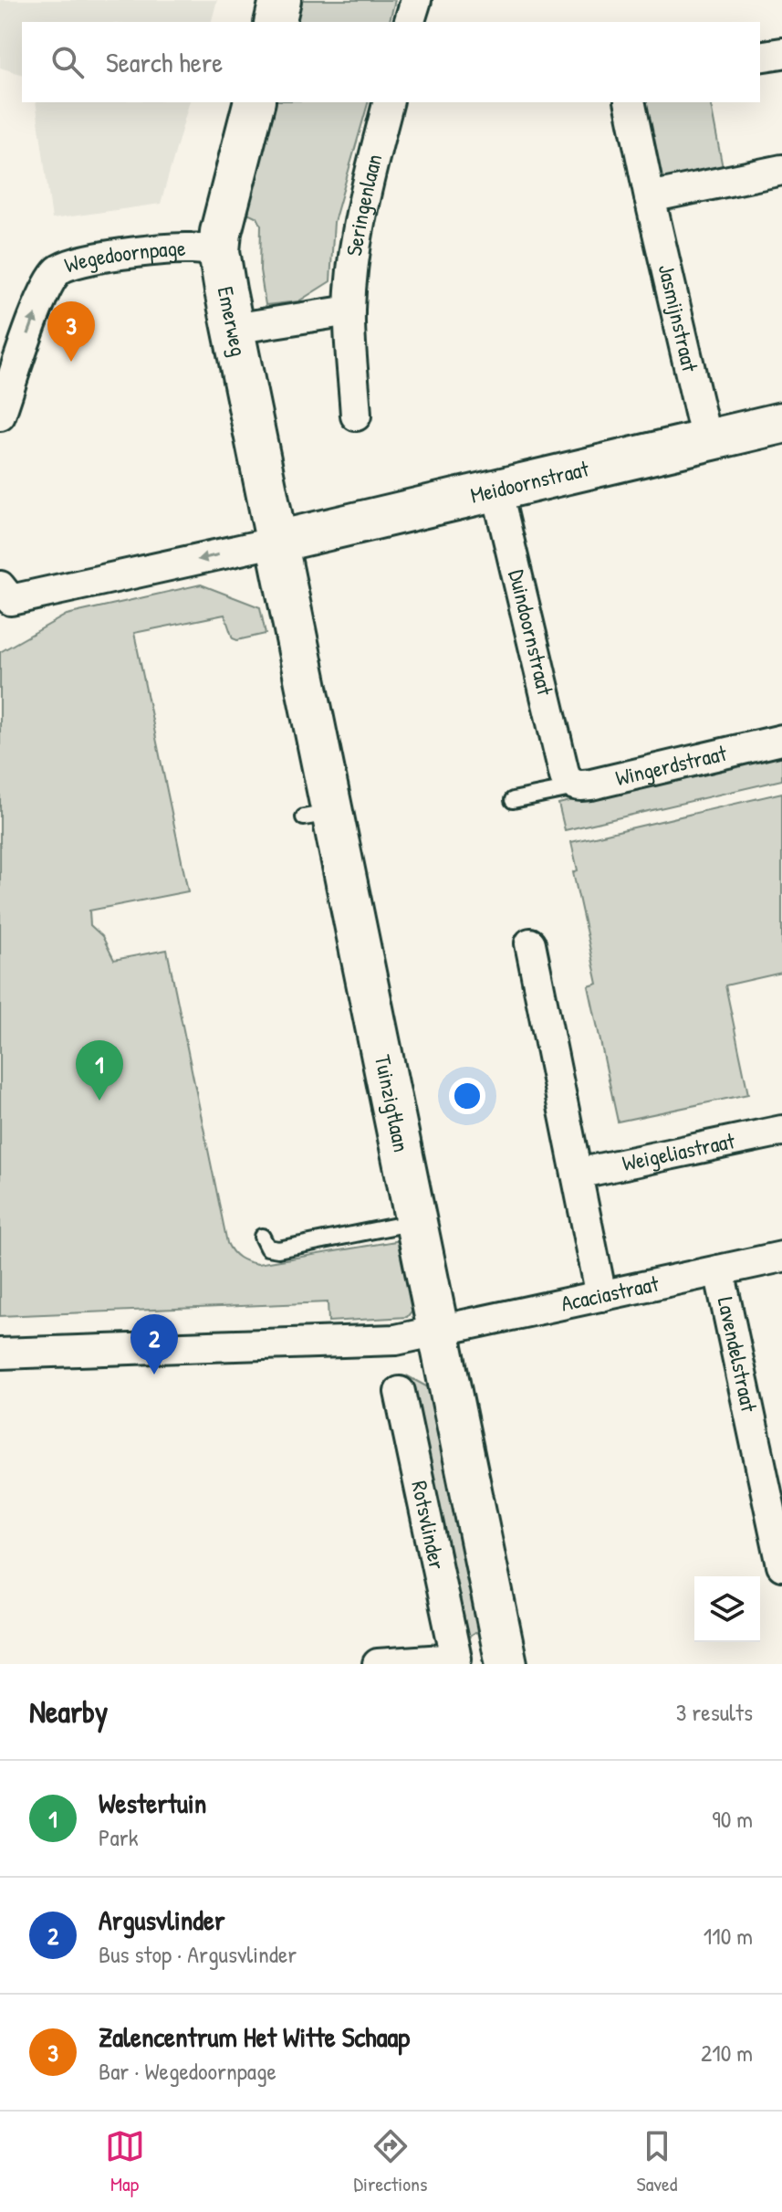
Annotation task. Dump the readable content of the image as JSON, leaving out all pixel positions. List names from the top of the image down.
{
  "streets": {
    "street": [
      "Seringenlaan",
      "Wegedoornpage",
      "Jasmijnstraat",
      "Emerweg",
      "Meidoornstraat",
      "Duindoornstraat",
      "Wingerdstraat",
      "Tuinzigtlaan",
      "Weigeliastraat",
      "Acaciastraat",
      "Lavendelstraat",
      "Rotsvlinder"
    ]
  },
  "crossings": [
    ["Wegedoornpage", "Emerweg"],
    ["Jasmijnstraat", "Meidoornstraat"],
    ["Emerweg", "Meidoornstraat"],
    ["Emerweg", "Tuinzigtlaan"],
    ["Meidoornstraat", "Duindoornstraat"],
    ["Meidoornstraat", "Tuinzigtlaan"],
    ["Duindoornstraat", "Wingerdstraat"],
    ["Tuinzigtlaan", "Acaciastraat"],
    ["Acaciastraat", "Lavendelstraat"]
  ],
  "one_way": ["Wegedoornpage"],
  "page": {
    "search": "Search here",
    "pins": ["3", "1", "2"],
    "heading": ["Nearby", "3 results"],
    "list": [
      {
        "mark": "1",
        "name": "Westertuin",
        "note": "Park",
        "value": "90 m"
      },
      {
        "mark": "2",
        "name": "Argusvlinder",
        "note": "Bus stop · Argusvlinder",
        "value": "110 m"
      },
      {
        "mark": "3",
        "name": "Zalencentrum Het Witte Schaap",
        "note": "Bar · Wegedoornpage",
        "value": "210 m"
      }
    ],
    "nav": ["Map", "Directions", "Saved"]
  }
}
